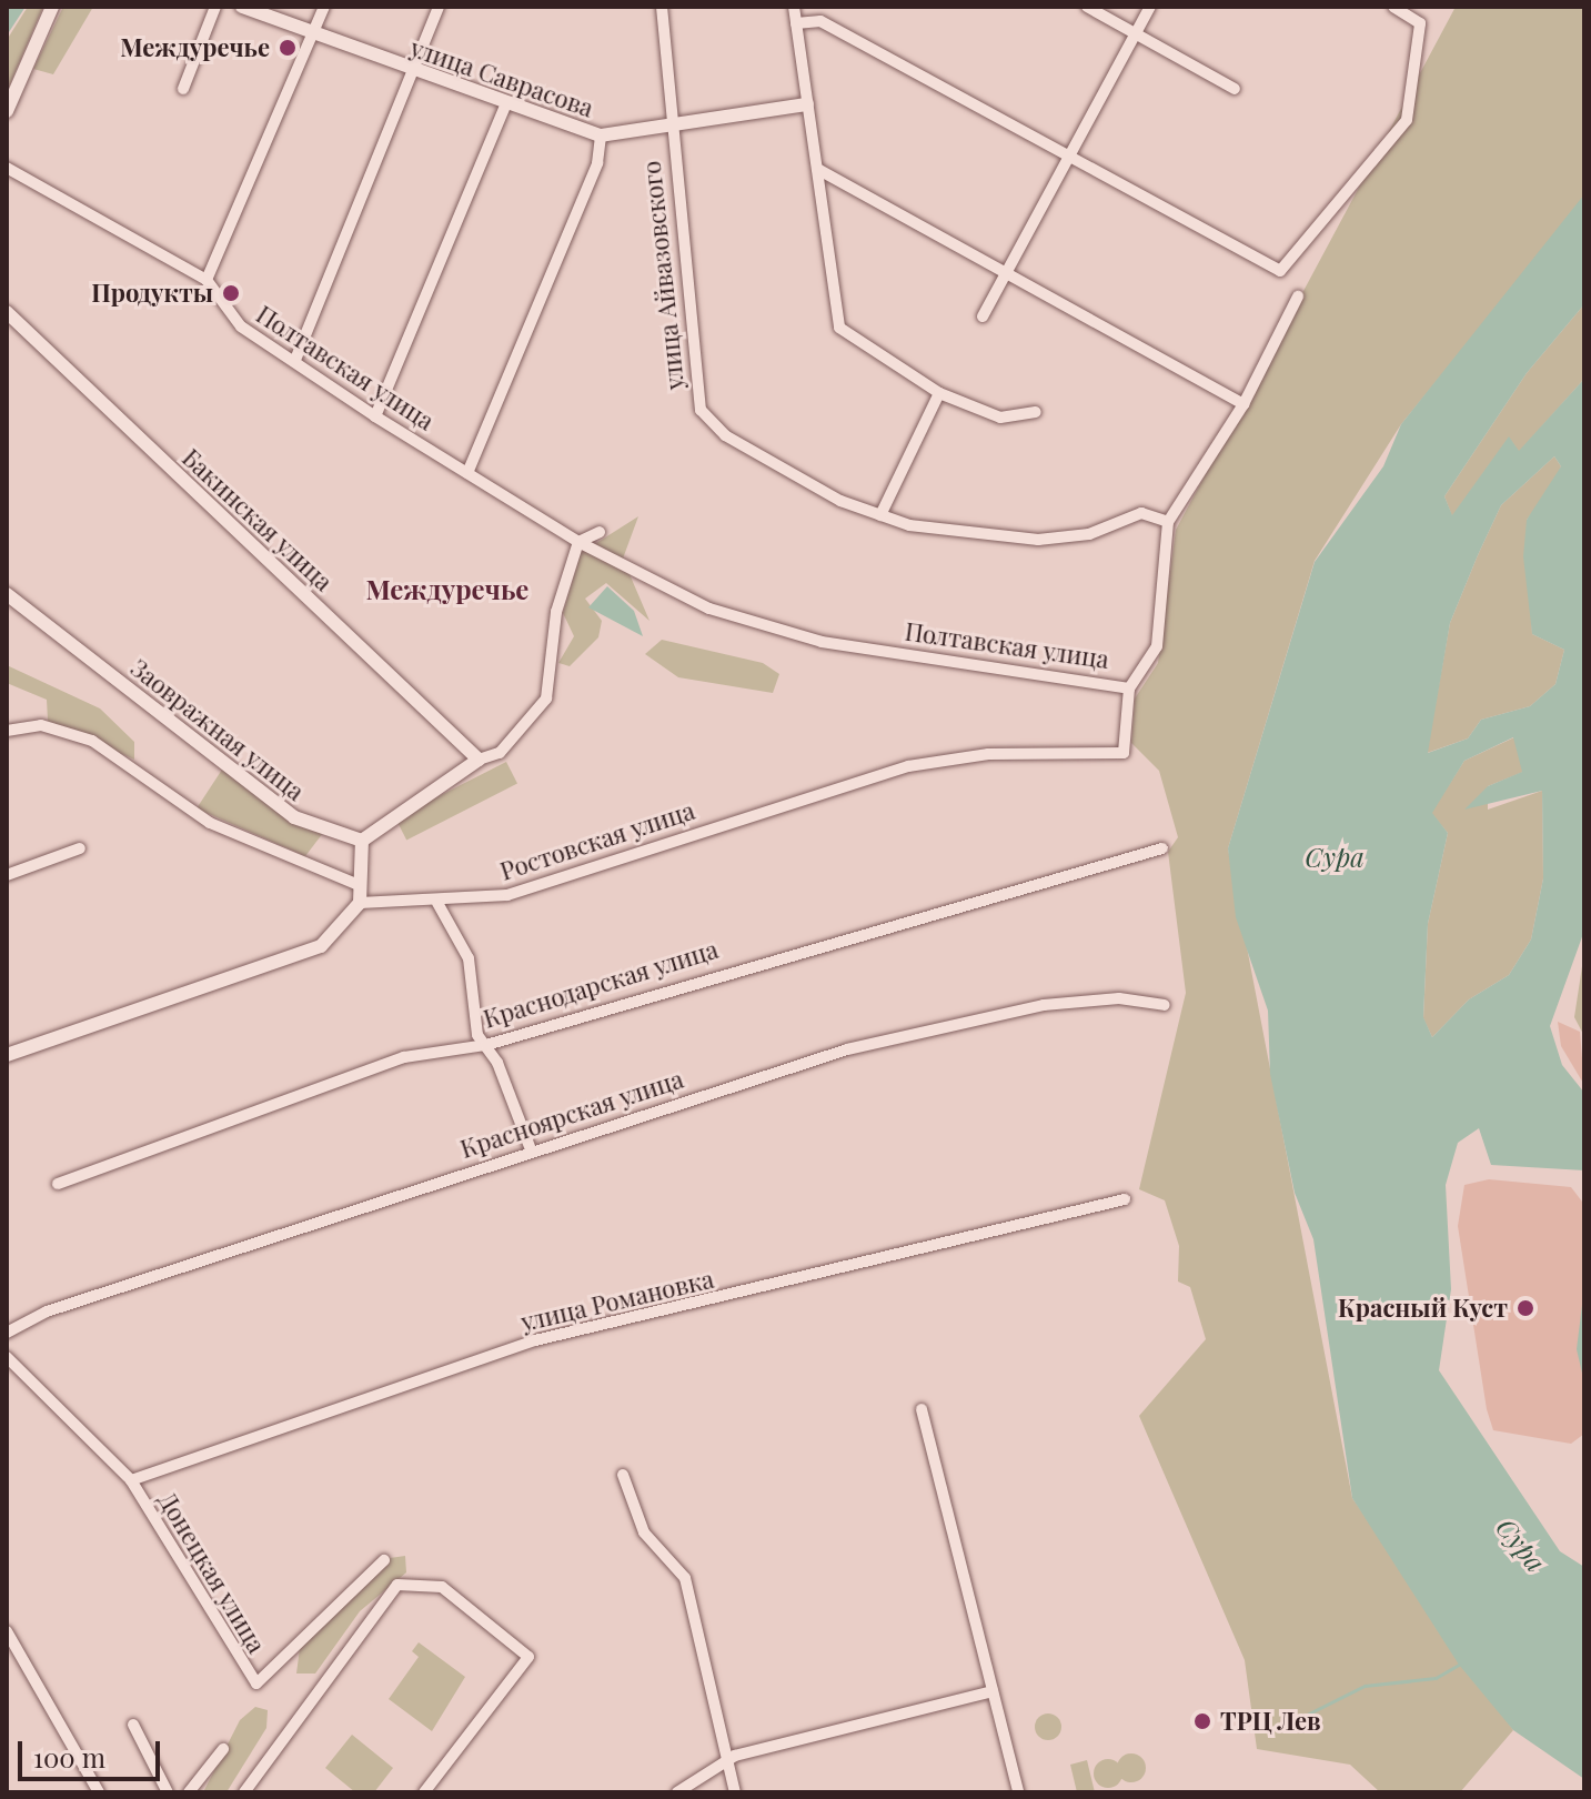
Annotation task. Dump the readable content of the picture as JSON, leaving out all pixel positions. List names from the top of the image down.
{
  "streets": {
    "street": [
      "улица Саврасова",
      "улица Айвазовского",
      "Полтавская улица",
      "Бакинская улица",
      "Заовражная улица",
      "Ростовская улица",
      "Краснодарская улица",
      "Красноярская улица",
      "улица Романовка",
      "Донецкая улица"
    ]
  },
  "crossings": [
    ["улица Саврасова", "улица Айвазовского"],
    ["Полтавская улица", "Ростовская улица"],
    ["улица Романовка", "Донецкая улица"]
  ],
  "districts": ["Междуречье"],
  "water": ["Сура"],
  "places": [
    "Междуречье",
    "Продукты",
    "Красный Куст",
    "ТРЦ Лев"
  ],
  "scale_bar": "100 m"
}
